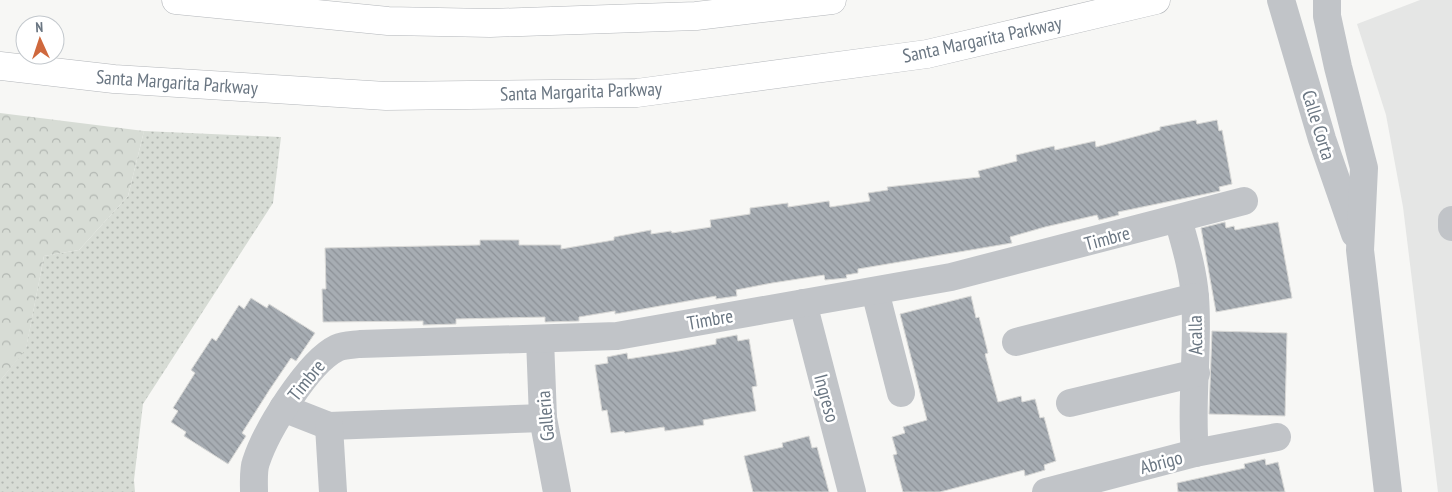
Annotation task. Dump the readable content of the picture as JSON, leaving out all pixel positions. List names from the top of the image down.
{
  "streets": {
    "main road": ["Santa Margarita Parkway"],
    "street": [
      "Calle Corta",
      "Timbre",
      "Acalla",
      "Ingreso",
      "Galleria",
      "Abrigo"
    ]
  },
  "crossings": [
    ["Timbre", "Acalla"],
    ["Timbre", "Ingreso"],
    ["Timbre", "Galleria"],
    ["Acalla", "Abrigo"]
  ],
  "north": "top"
}
